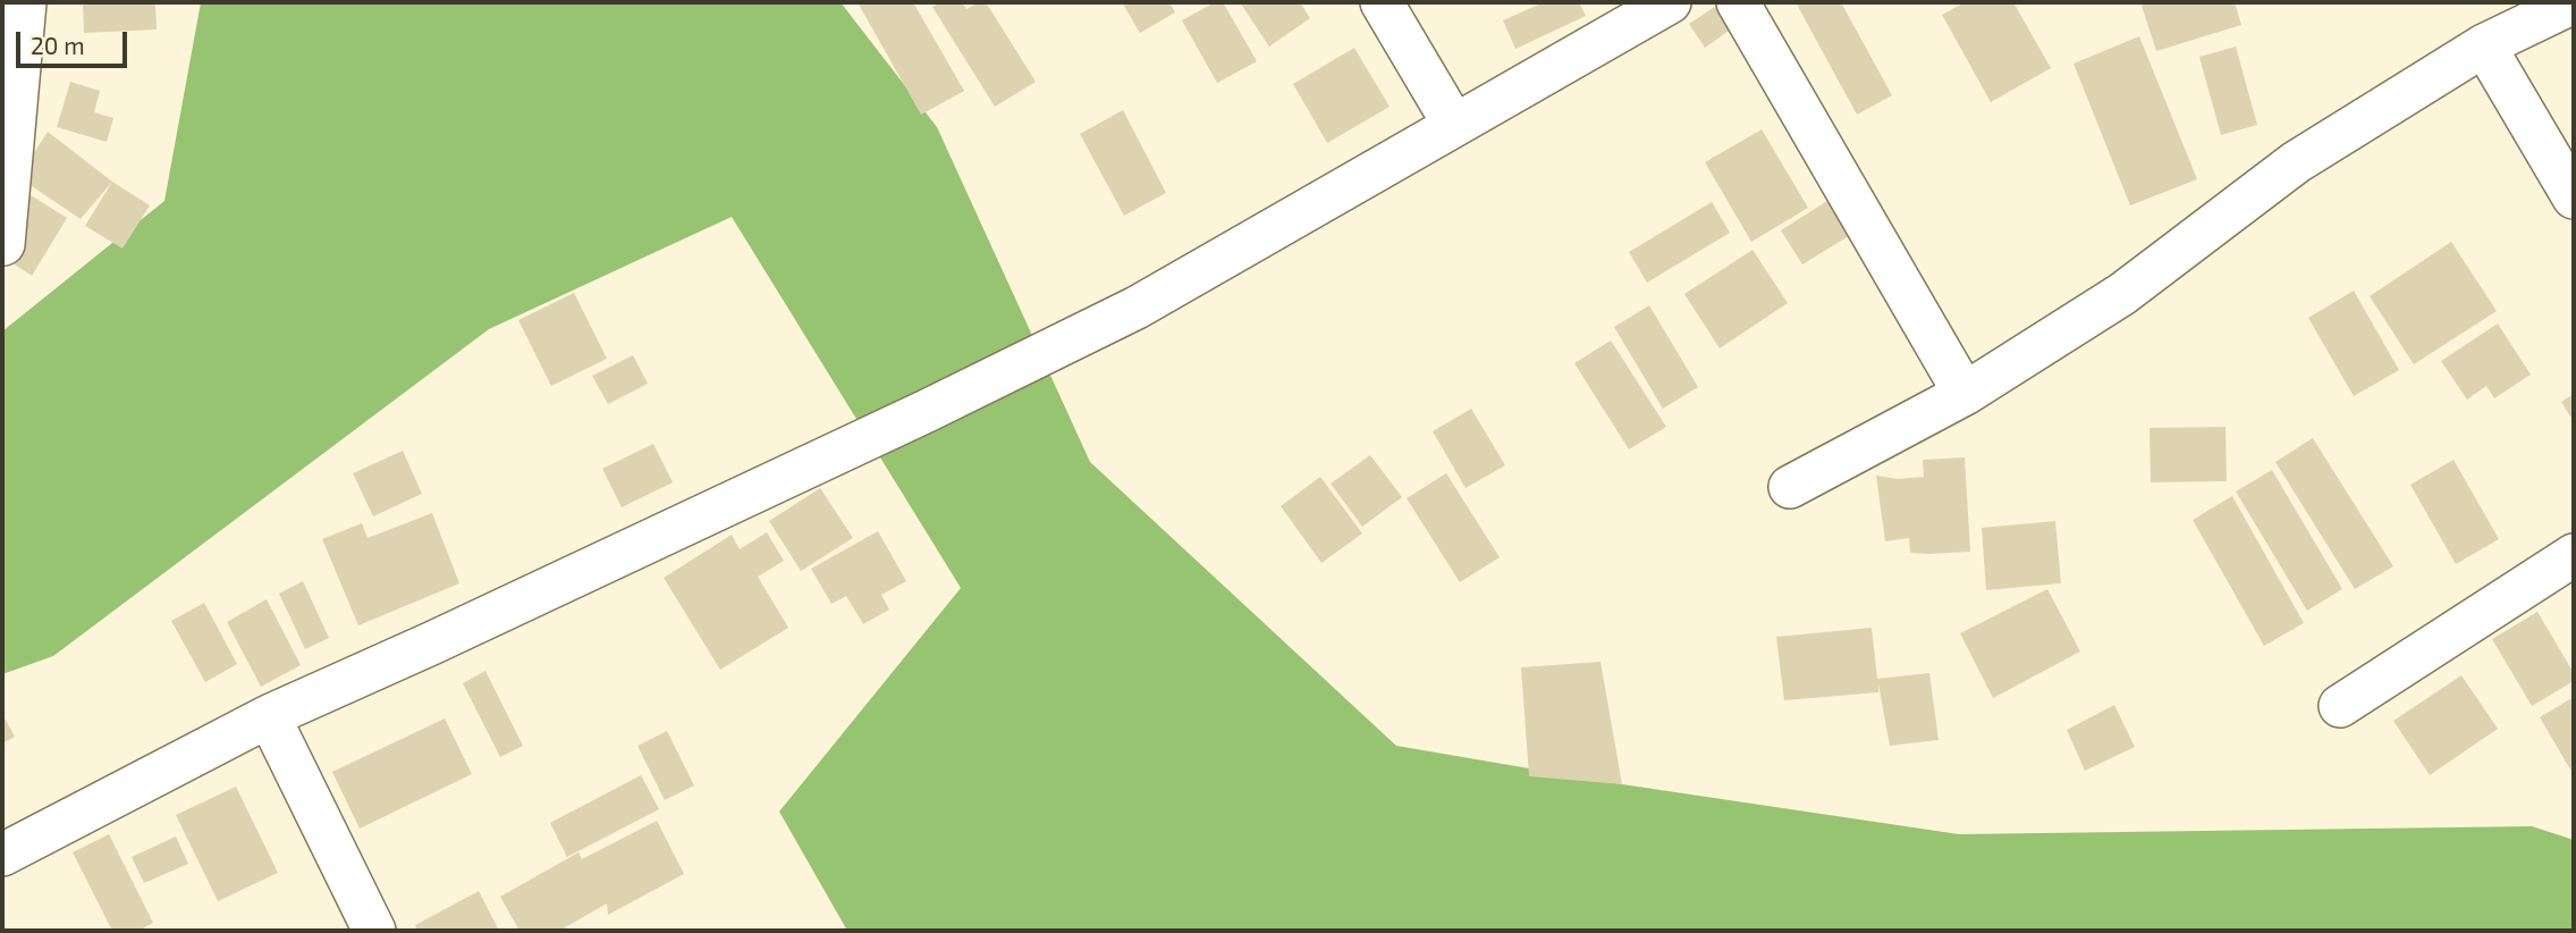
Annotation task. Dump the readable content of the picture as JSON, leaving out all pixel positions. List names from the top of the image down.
{
  "scale_bar": "20 m"
}
